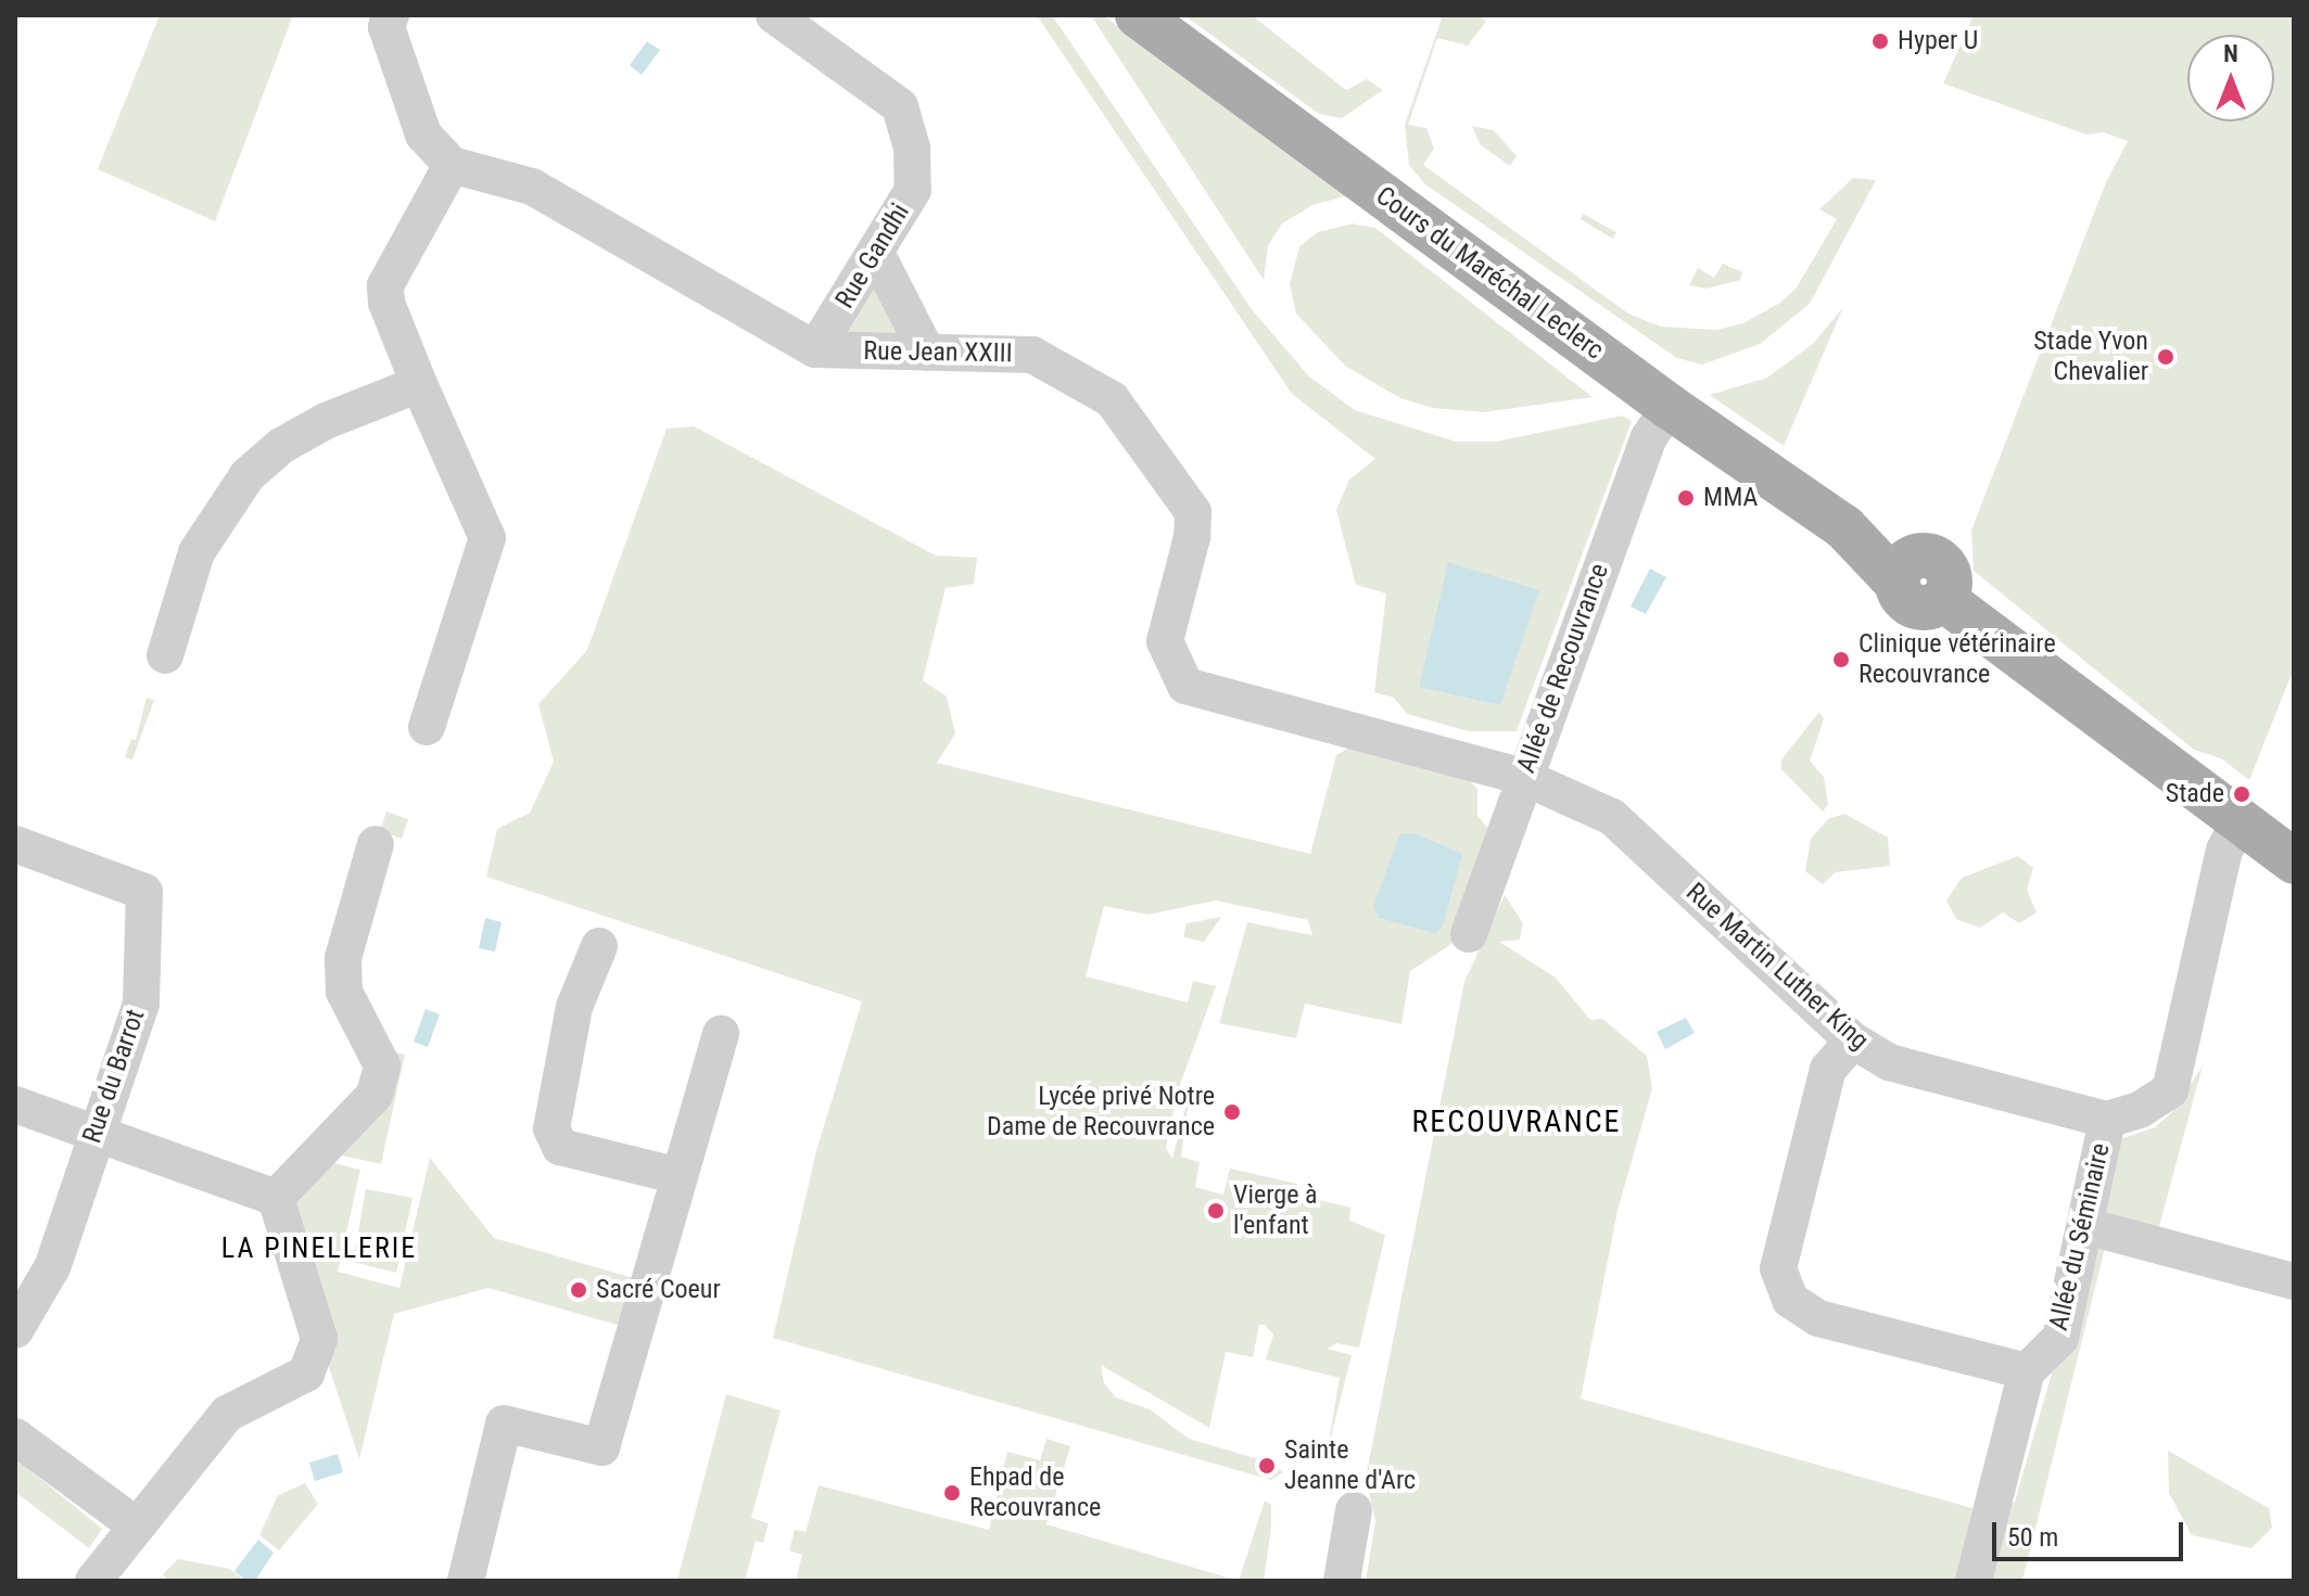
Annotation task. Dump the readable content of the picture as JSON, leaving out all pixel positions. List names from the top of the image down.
{
  "streets": {
    "main road": ["Cours du Maréchal Leclerc"],
    "street": [
      "Rue Gandhi",
      "Rue Jean XXIII",
      "Allée de Recouvrance",
      "Rue Martin Luther King",
      "Rue du Barrot",
      "Allée du Séminaire"
    ]
  },
  "crossings": [
    ["Rue Gandhi", "Rue Jean XXIII"],
    ["Cours du Maréchal Leclerc", "Allée de Recouvrance"],
    ["Cours du Maréchal Leclerc", "Allée du Séminaire"],
    ["Rue Jean XXIII", "Allée de Recouvrance"],
    ["Rue Jean XXIII", "Rue Martin Luther King"],
    ["Allée de Recouvrance", "Rue Martin Luther King"],
    ["Rue Martin Luther King", "Allée du Séminaire"]
  ],
  "districts": ["RECOUVRANCE", "LA PINELLERIE"],
  "places": [
    "Hyper U",
    "Stade Yvon Chevalier",
    "MMA",
    "Clinique vétérinaire Recouvrance",
    "Stade",
    "Lycée privé Notre Dame de Recouvrance",
    "Vierge à l'enfant",
    "Sacré Coeur",
    "Sainte Jeanne d'Arc",
    "Ehpad de Recouvrance"
  ],
  "scale_bar": "50 m",
  "north": "top"
}
